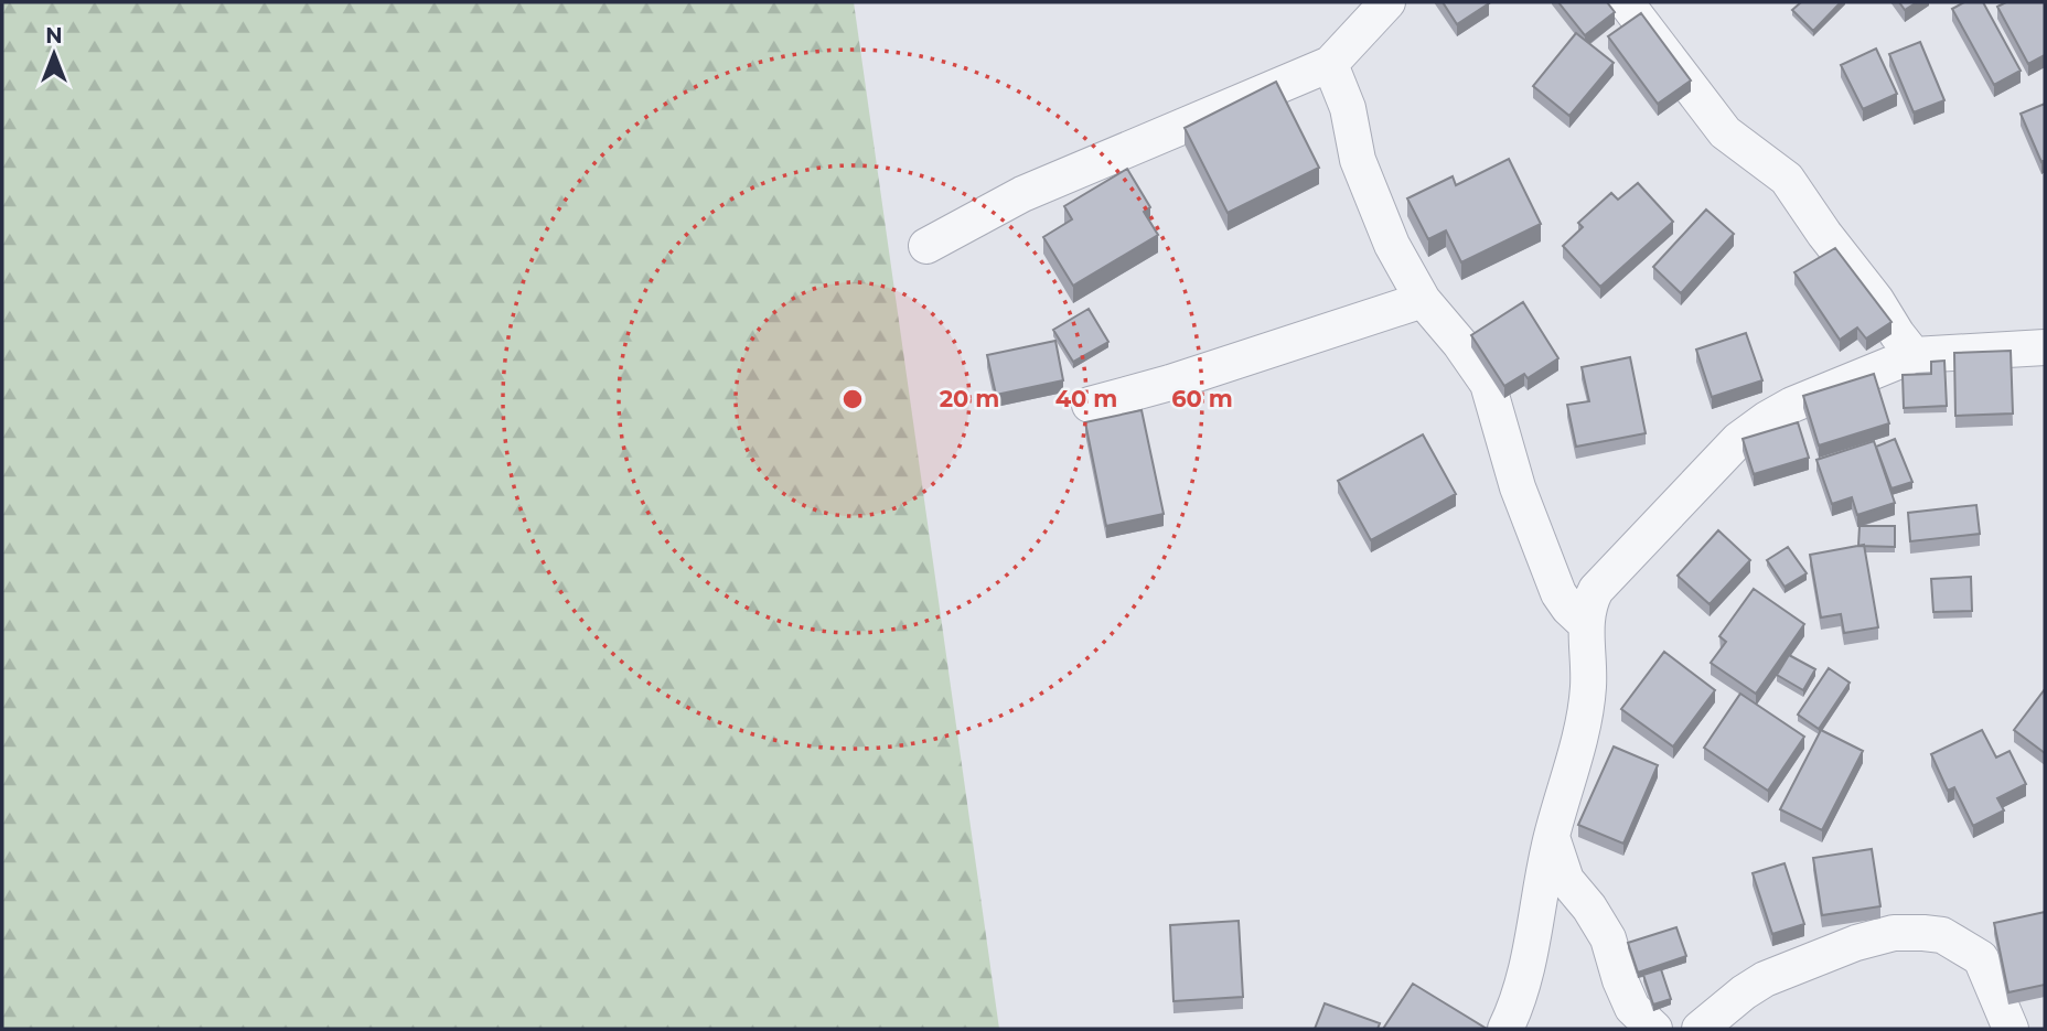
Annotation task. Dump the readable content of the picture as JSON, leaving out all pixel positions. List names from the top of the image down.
{
  "north": "top",
  "rings": ["20 m", "40 m", "60 m"]
}
